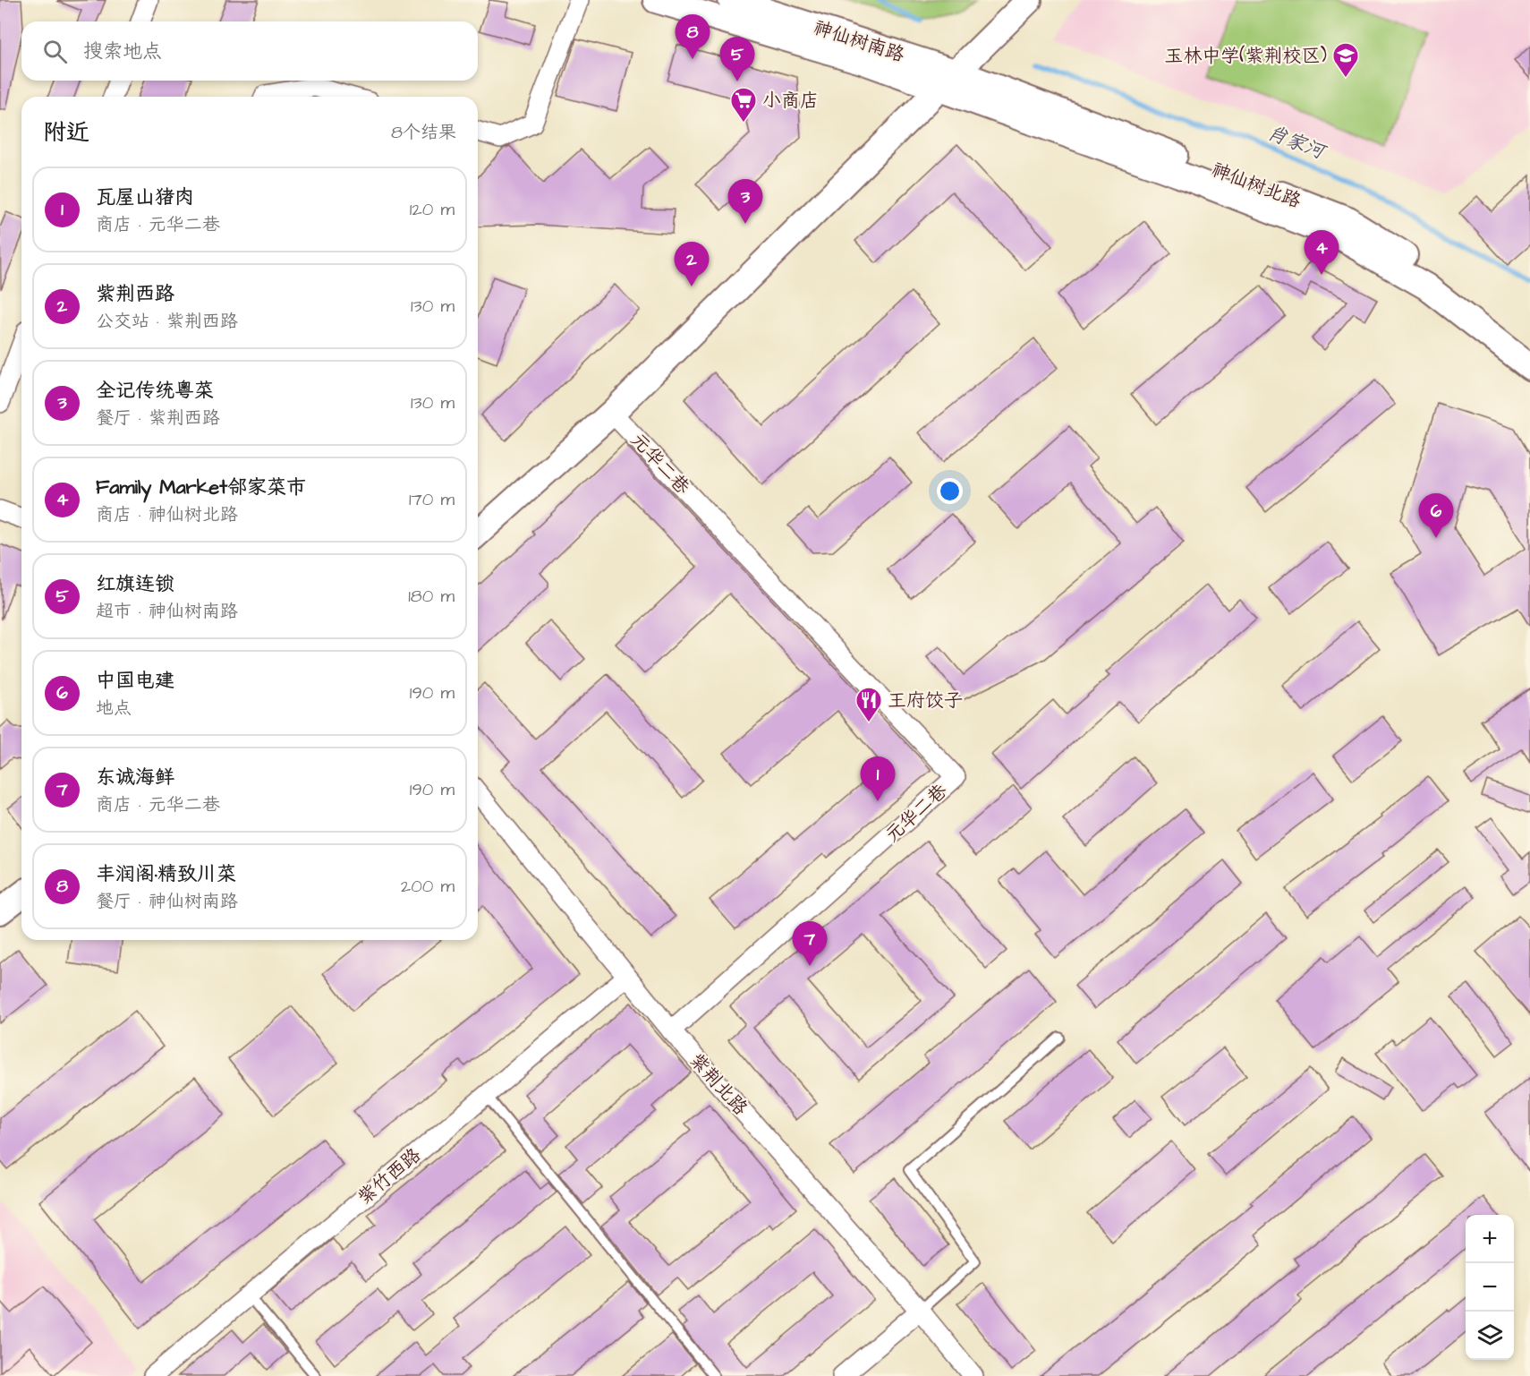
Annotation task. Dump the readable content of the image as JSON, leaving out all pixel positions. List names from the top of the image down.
{
  "streets": {
    "main road": ["神仙树南路", "神仙树北路"],
    "street": ["元华二巷", "紫荆北路", "紫竹西路"]
  },
  "crossings": [
    ["神仙树南路", "神仙树北路"],
    ["元华二巷", "紫荆北路"],
    ["紫荆北路", "紫竹西路"]
  ],
  "water": ["肖家河"],
  "places": {
    "school or university": ["玉林中学(紫荆校区)"],
    "supermarket": ["小商店"],
    "restaurant": ["王府饺子"]
  },
  "page": {
    "pins": [
      "8",
      "5",
      "3",
      "4",
      "2",
      "6",
      "1",
      "7"
    ],
    "search": "搜索地点",
    "heading": ["附近", "8个结果"],
    "list": [
      {
        "mark": "1",
        "name": "瓦屋山猪肉",
        "note": "商店 · 元华二巷",
        "value": "120 m"
      },
      {
        "mark": "2",
        "name": "紫荆西路",
        "note": "公交站 · 紫荆西路",
        "value": "130 m"
      },
      {
        "mark": "3",
        "name": "全记传统粤菜",
        "note": "餐厅 · 紫荆西路",
        "value": "130 m"
      },
      {
        "mark": "4",
        "name": "Family Market邻家菜市",
        "note": "商店 · 神仙树北路",
        "value": "170 m"
      },
      {
        "mark": "5",
        "name": "红旗连锁",
        "note": "超市 · 神仙树南路",
        "value": "180 m"
      },
      {
        "mark": "6",
        "name": "中国电建",
        "note": "地点",
        "value": "190 m"
      },
      {
        "mark": "7",
        "name": "东诚海鲜",
        "note": "商店 · 元华二巷",
        "value": "190 m"
      },
      {
        "mark": "8",
        "name": "丰润阁·精致川菜",
        "note": "餐厅 · 神仙树南路",
        "value": "200 m"
      }
    ],
    "map_buttons": ["+", "−"]
  }
}
